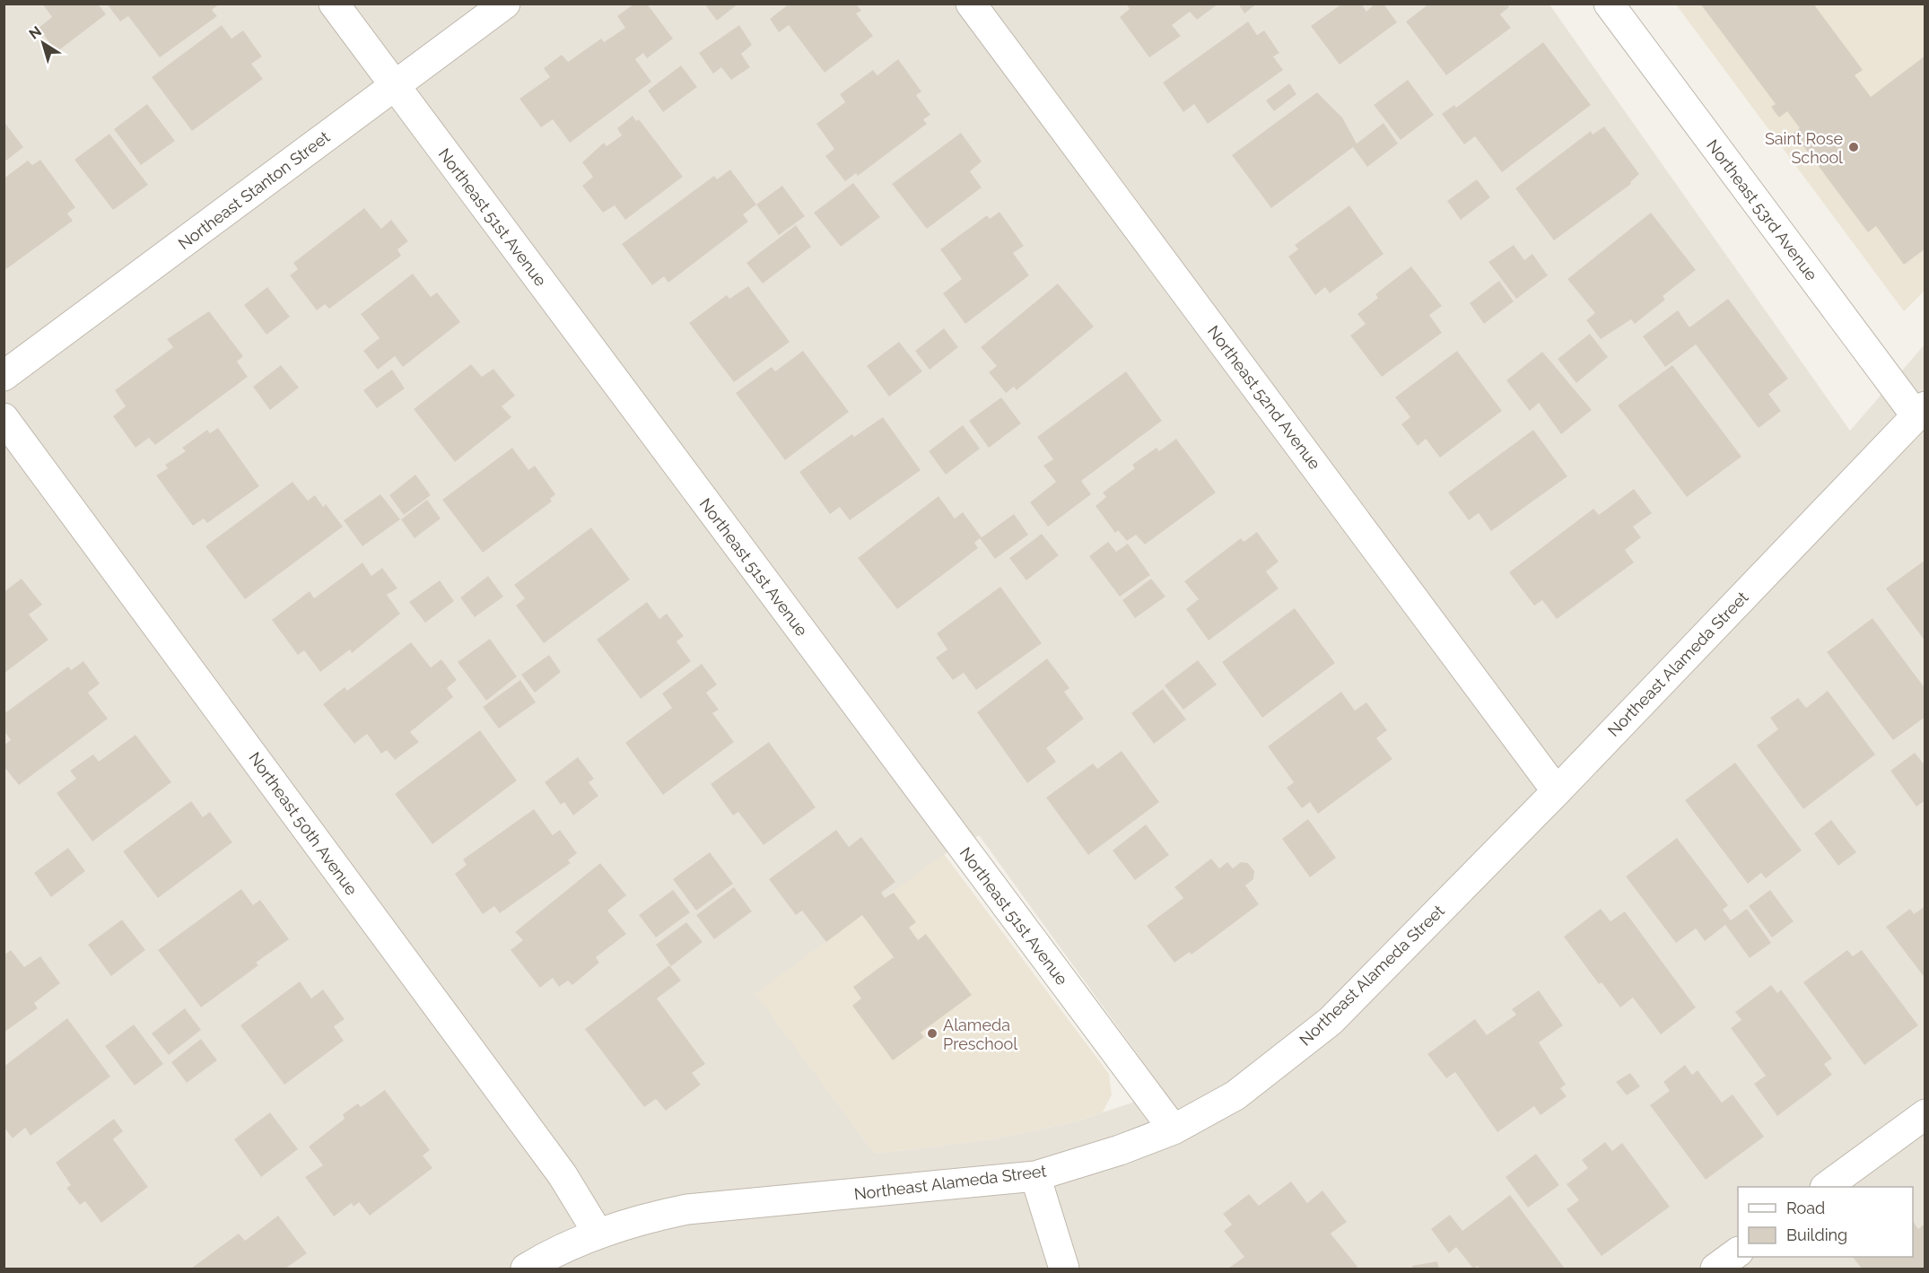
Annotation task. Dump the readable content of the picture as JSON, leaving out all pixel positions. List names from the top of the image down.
{
  "streets": {
    "street": [
      "Northeast Stanton Street",
      "Northeast 53rd Avenue",
      "Northeast 51st Avenue",
      "Northeast 52nd Avenue",
      "Northeast Alameda Street",
      "Northeast 50th Avenue"
    ]
  },
  "crossings": [
    ["Northeast Stanton Street", "Northeast 51st Avenue"],
    ["Northeast 53rd Avenue", "Northeast Alameda Street"],
    ["Northeast 51st Avenue", "Northeast Alameda Street"],
    ["Northeast 52nd Avenue", "Northeast Alameda Street"],
    ["Northeast Alameda Street", "Northeast 50th Avenue"]
  ],
  "places": ["Saint Rose School", "Alameda Preschool"],
  "legend": ["Road", "Building"],
  "north": "top left"
}
